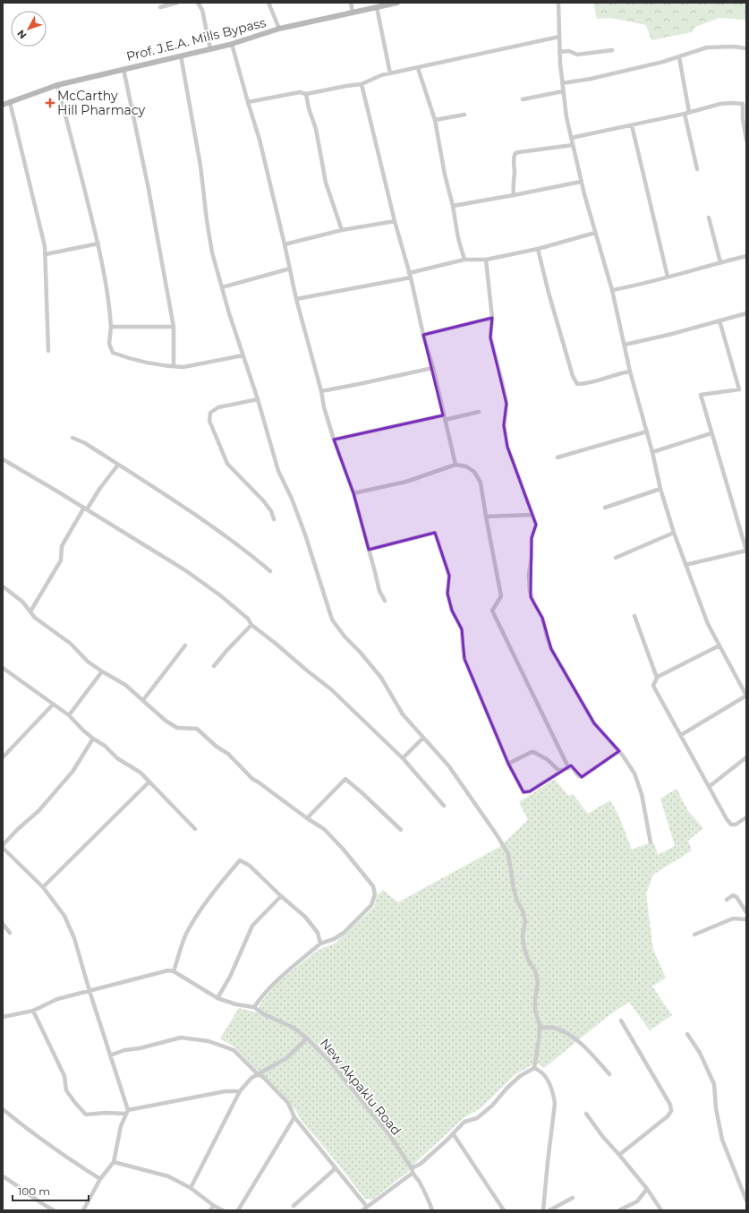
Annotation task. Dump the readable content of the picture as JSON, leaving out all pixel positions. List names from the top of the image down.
{
  "streets": {
    "street": ["Prof. J.E.A. Mills Bypass", "New Akpaklu Road"]
  },
  "places": {
    "health": ["McCarthy Hill Pharmacy"]
  },
  "scale_bar": "100 m",
  "north": "bottom left"
}
